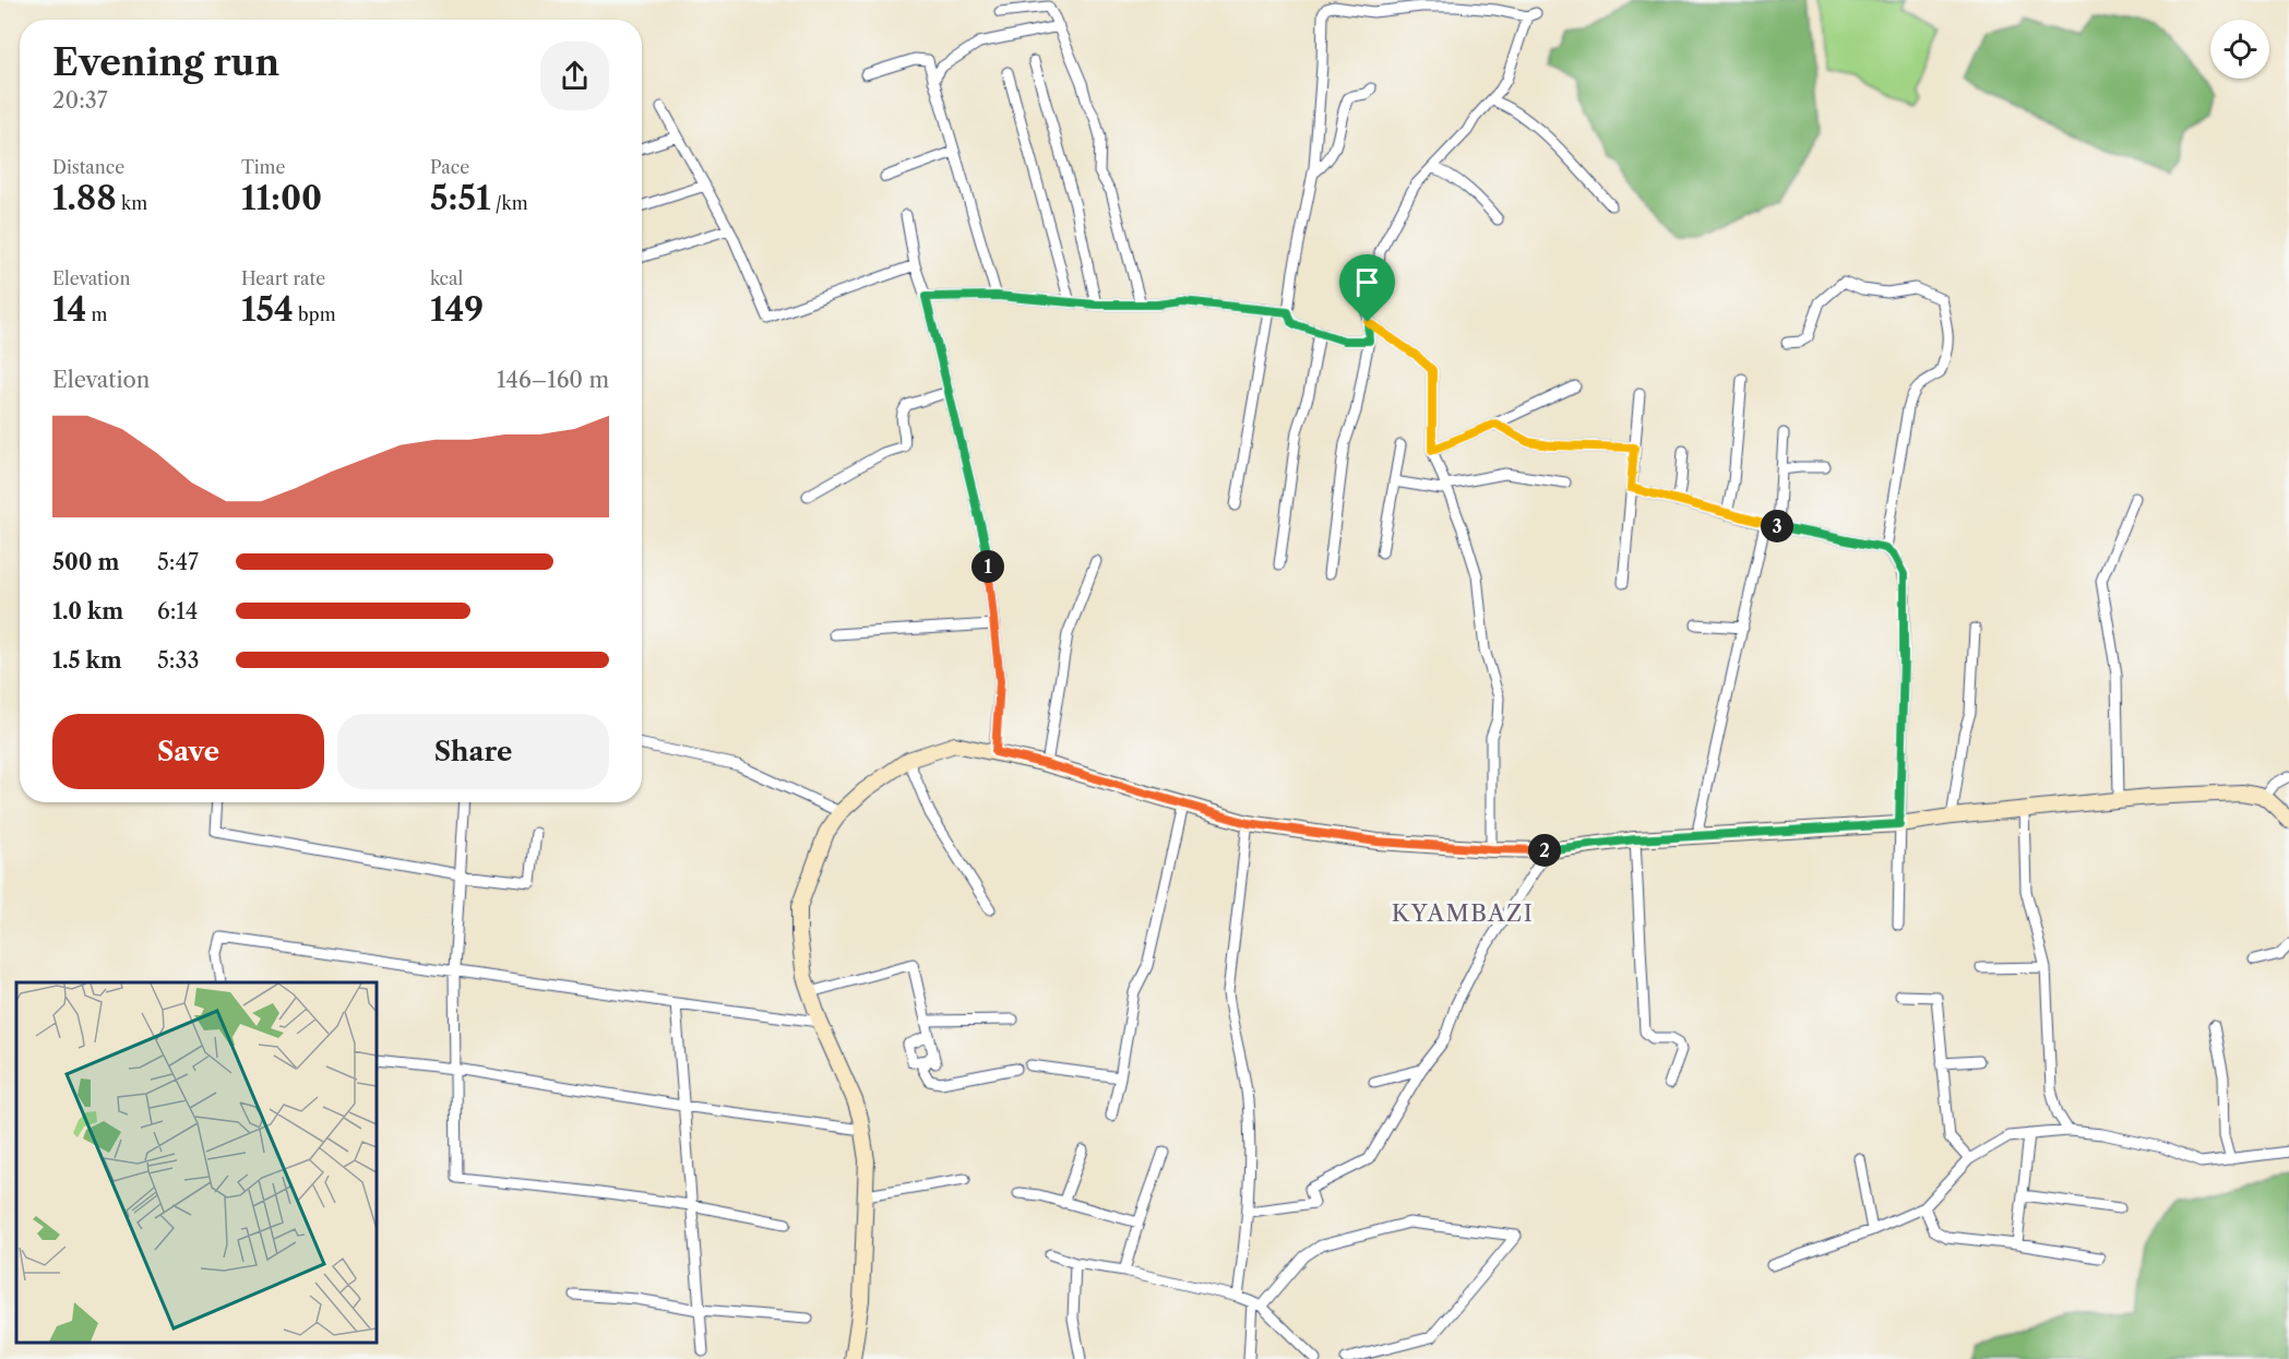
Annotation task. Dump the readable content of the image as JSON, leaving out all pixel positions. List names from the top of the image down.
{
  "districts": ["KYAMBAZI"],
  "page": {
    "heading": ["Evening run", "20:37"],
    "stats": [
      ["Distance", "1.88 km"],
      ["Time", "11:00"],
      ["Pace", "5:51 /km"],
      ["Elevation", "14 m"],
      ["Heart rate", "154 bpm"],
      ["kcal", "149"]
    ],
    "chart": ["Elevation", "146–160 m"],
    "pins": ["3", "1", "2"],
    "list": [
      {
        "name": "500 m",
        "note": "5:47"
      },
      {
        "name": "1.0 km",
        "note": "6:14"
      },
      {
        "name": "1.5 km",
        "note": "5:33"
      }
    ],
    "buttons": ["Save", "Share"]
  }
}
